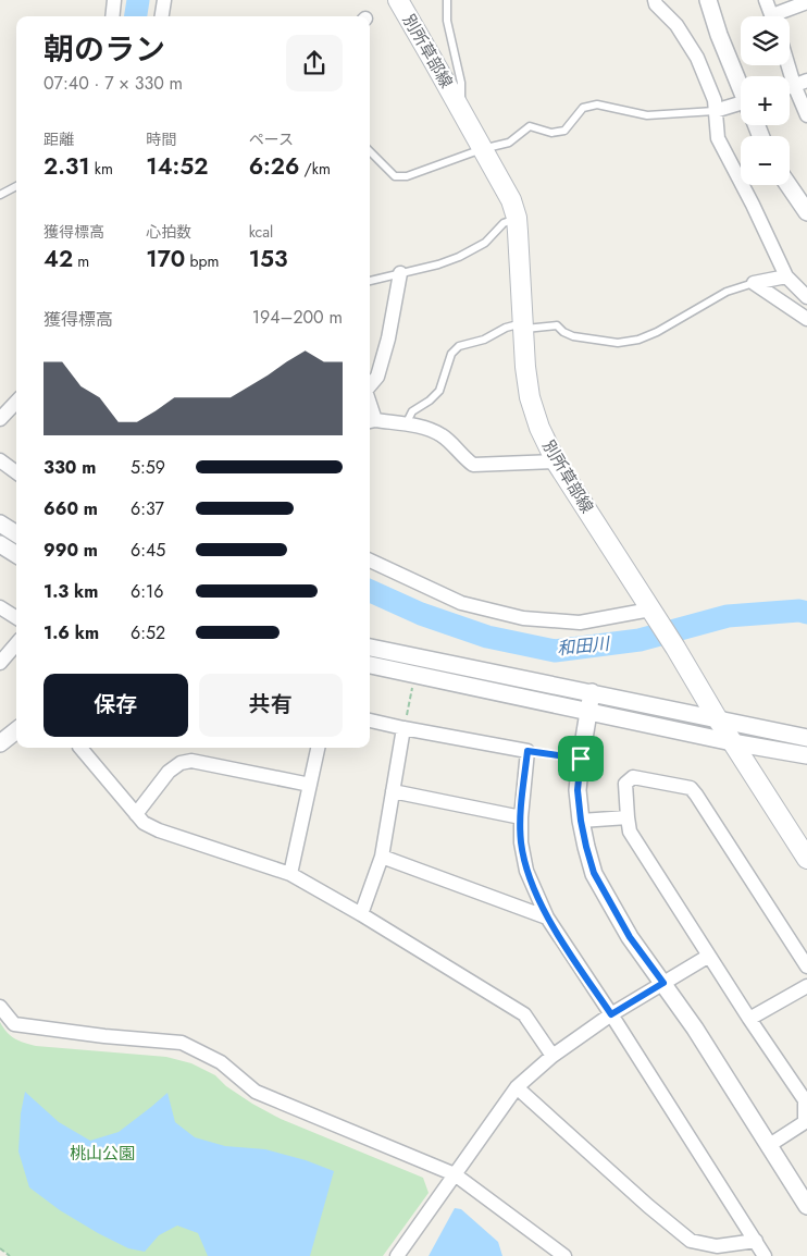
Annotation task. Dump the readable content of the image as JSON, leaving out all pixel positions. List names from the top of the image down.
{
  "streets": {
    "main road": ["別所草部線"]
  },
  "water": ["和田川"],
  "parks": ["桃山公園"],
  "page": {
    "map_buttons": ["+", "−"],
    "heading": ["朝のラン", "07:40 · 7 × 330 m"],
    "stats": [
      ["距離", "2.31 km"],
      ["時間", "14:52"],
      ["ペース", "6:26 /km"],
      ["獲得標高", "42 m"],
      ["心拍数", "170 bpm"],
      ["kcal", "153"]
    ],
    "chart": ["獲得標高", "194–200 m"],
    "list": [
      {
        "name": "330 m",
        "note": "5:59"
      },
      {
        "name": "660 m",
        "note": "6:37"
      },
      {
        "name": "990 m",
        "note": "6:45"
      },
      {
        "name": "1.3 km",
        "note": "6:16"
      },
      {
        "name": "1.6 km",
        "note": "6:52"
      }
    ],
    "buttons": ["保存", "共有"]
  }
}
